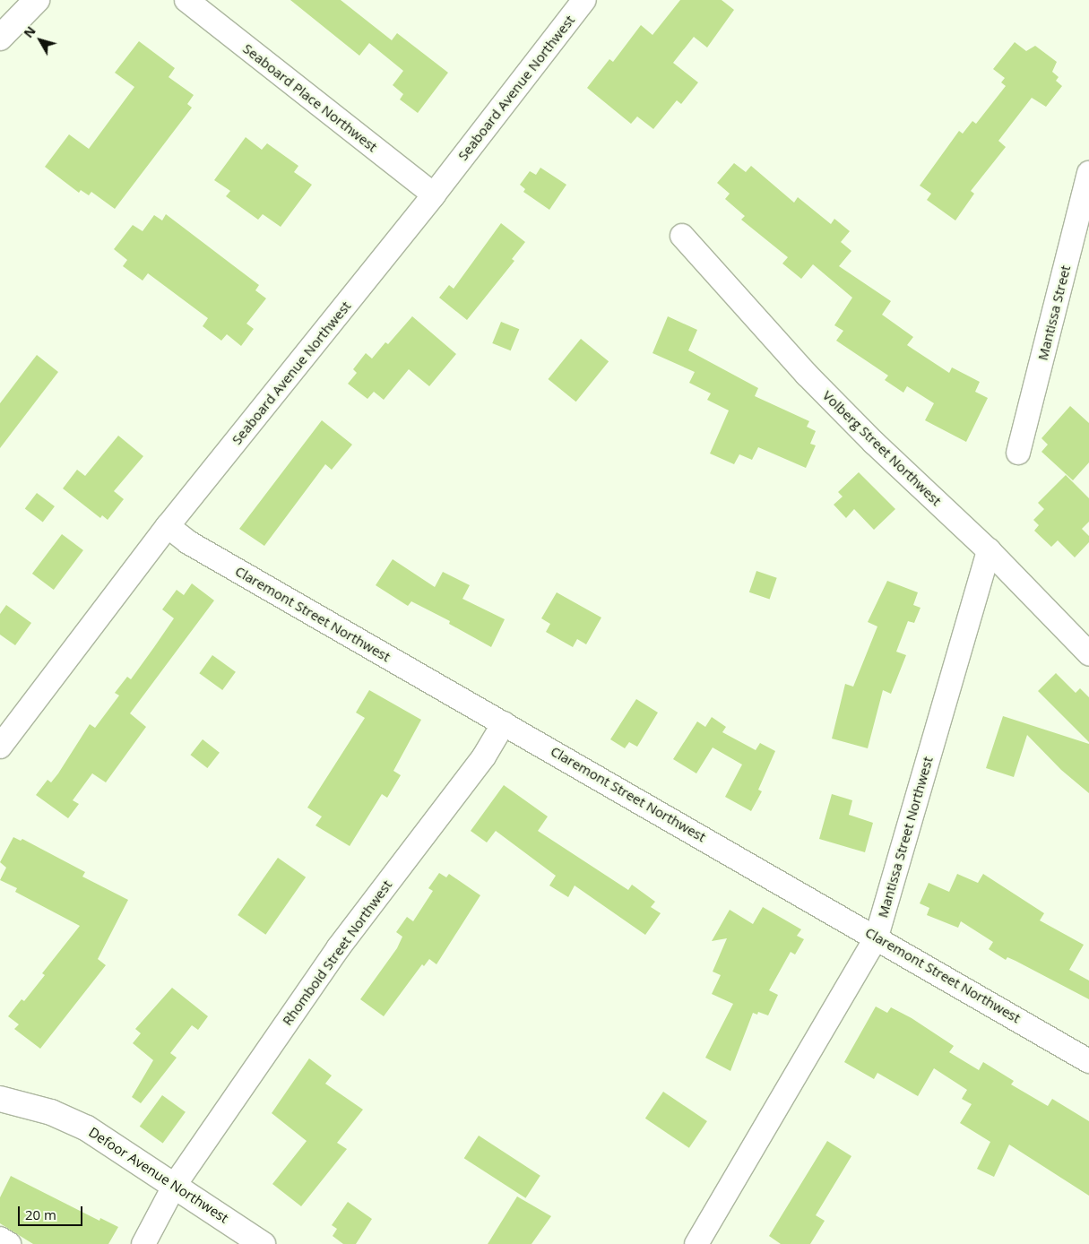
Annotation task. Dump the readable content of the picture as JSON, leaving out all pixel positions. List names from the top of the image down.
{
  "streets": {
    "street": [
      "Seaboard Avenue Northwest",
      "Seaboard Place Northwest",
      "Mantissa Street",
      "Volberg Street Northwest",
      "Claremont Street Northwest",
      "Mantissa Street Northwest",
      "Rhomboid Street Northwest",
      "Defoor Avenue Northwest"
    ]
  },
  "crossings": [
    ["Seaboard Avenue Northwest", "Seaboard Place Northwest"],
    ["Seaboard Avenue Northwest", "Claremont Street Northwest"],
    ["Volberg Street Northwest", "Mantissa Street Northwest"],
    ["Claremont Street Northwest", "Mantissa Street Northwest"],
    ["Claremont Street Northwest", "Rhomboid Street Northwest"],
    ["Rhomboid Street Northwest", "Defoor Avenue Northwest"]
  ],
  "scale_bar": "20 m",
  "north": "top left"
}
